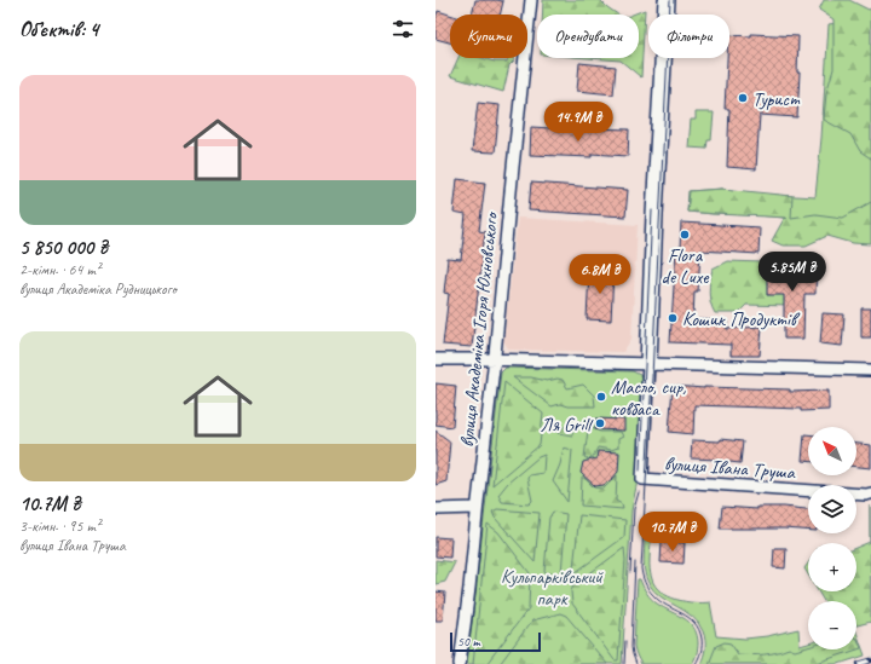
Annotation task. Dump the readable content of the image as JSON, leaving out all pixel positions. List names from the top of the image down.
{
  "streets": {
    "street": ["вулиця Академіка Ігоря Юхновського", "вулиця Івана Труша"]
  },
  "parks": ["Кульпарківський парк"],
  "places": [
    "Турист",
    "Flora de Luxe",
    "Кошик Продуктів",
    "Масло, сир, ковбаса",
    "Ля Grill"
  ],
  "scale_bar": "50 m",
  "north": "top left",
  "page": {
    "heading": "Об’єктів: 4",
    "chip": ["Купити", "Орендувати", "Фільтри"],
    "list": [
      {
        "name": "5 850 000 ₴",
        "note": "2-кімн. · 64 m² · вулиця Академіка Рудницького"
      },
      {
        "name": "10.7M ₴",
        "note": "3-кімн. · 95 m² · вулиця Івана Труша"
      }
    ],
    "price": [
      "14.9M ₴",
      "5.85M ₴",
      "6.8M ₴",
      "10.7M ₴"
    ],
    "map_buttons": ["+", "−"],
    "scale": "50 m"
  }
}
